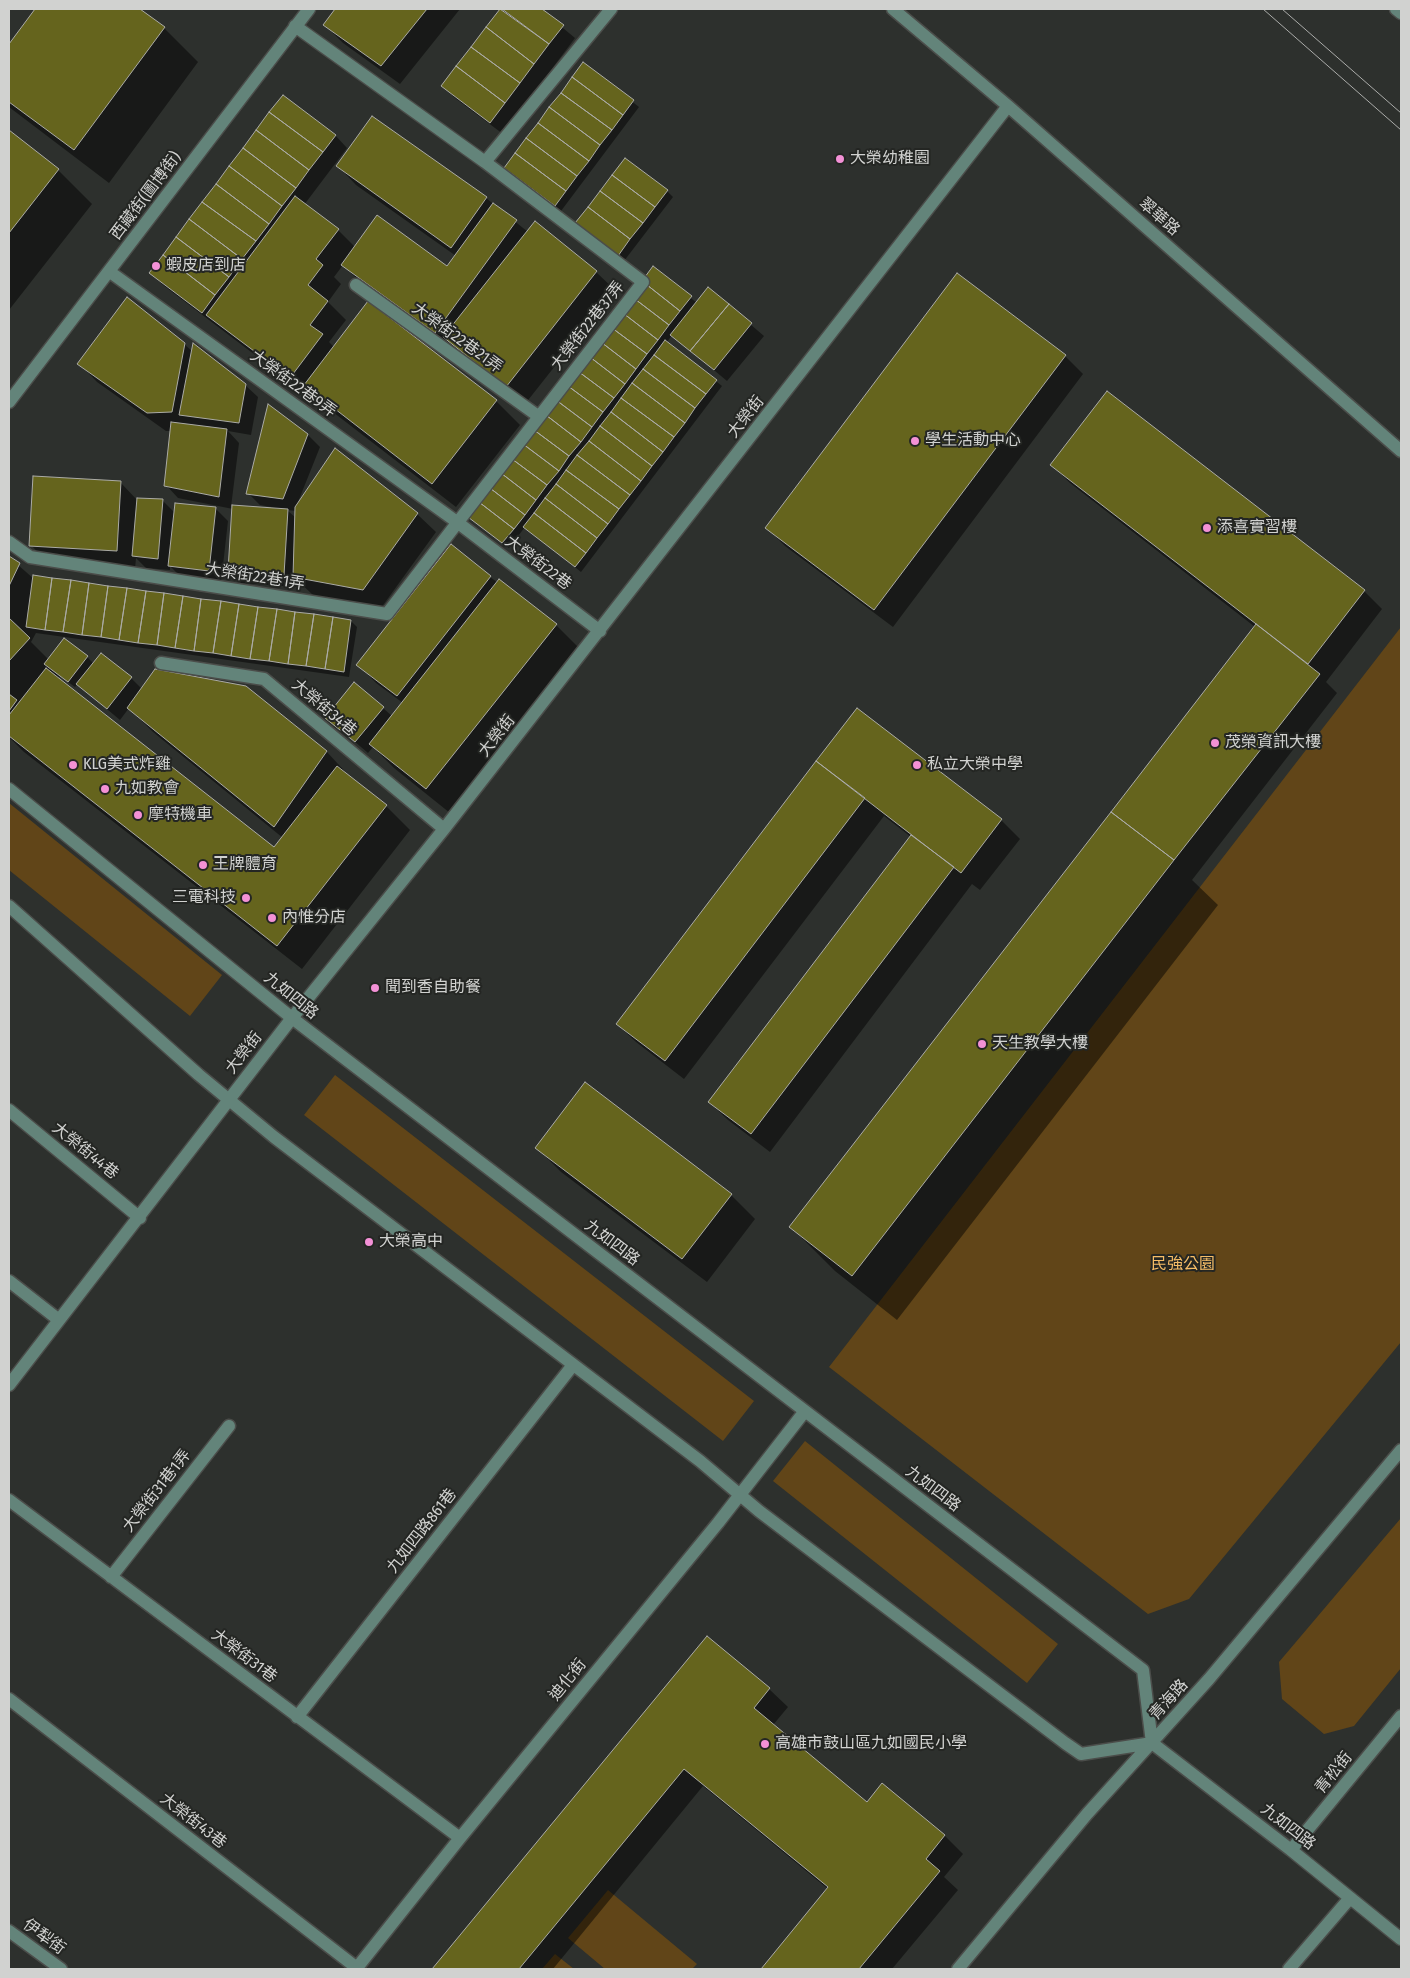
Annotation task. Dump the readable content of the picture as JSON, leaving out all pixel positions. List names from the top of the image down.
{
  "streets": {
    "street": [
      "西藏街(圖博街)",
      "翠華路",
      "大榮街22巷37弄",
      "大榮街22巷21弄",
      "大榮街22巷9弄",
      "大榮街",
      "大榮街22巷",
      "大榮街22巷1弄",
      "大榮街34巷",
      "九如四路",
      "大榮街44巷",
      "大榮街31巷1弄",
      "九如四路861巷",
      "大榮街31巷",
      "迪化街",
      "青海路",
      "青松街",
      "大榮街43巷",
      "伊犁街"
    ]
  },
  "crossings": [
    ["西藏街(圖博街)", "大榮街22巷37弄"],
    ["西藏街(圖博街)", "大榮街22巷9弄"],
    ["翠華路", "大榮街"],
    ["大榮街22巷37弄", "大榮街22巷21弄"],
    ["大榮街22巷37弄", "大榮街22巷9弄"],
    ["大榮街22巷37弄", "大榮街22巷"],
    ["大榮街22巷37弄", "大榮街22巷1弄"],
    ["大榮街22巷9弄", "大榮街22巷"],
    ["大榮街22巷9弄", "大榮街22巷1弄"],
    ["大榮街", "大榮街22巷"],
    ["大榮街", "大榮街34巷"],
    ["大榮街", "九如四路"],
    ["大榮街", "大榮街44巷"],
    ["大榮街22巷", "大榮街22巷1弄"],
    ["九如四路", "迪化街"],
    ["九如四路", "青海路"],
    ["九如四路", "青松街"],
    ["大榮街31巷1弄", "大榮街31巷"],
    ["九如四路861巷", "大榮街31巷"],
    ["大榮街31巷", "迪化街"],
    ["迪化街", "大榮街43巷"]
  ],
  "parks": ["民強公園"],
  "places": [
    "大榮幼稚園",
    "蝦皮店到店",
    "學生活動中心",
    "添喜實習樓",
    "茂榮資訊大樓",
    "KLG美式炸雞",
    "私立大榮中學",
    "九如教會",
    "摩特機車",
    "王牌體育",
    "三電科技",
    "內惟分店",
    "聞到香自助餐",
    "天生教學大樓",
    "大榮高中",
    "高雄市鼓山區九如國民小學"
  ]
}
